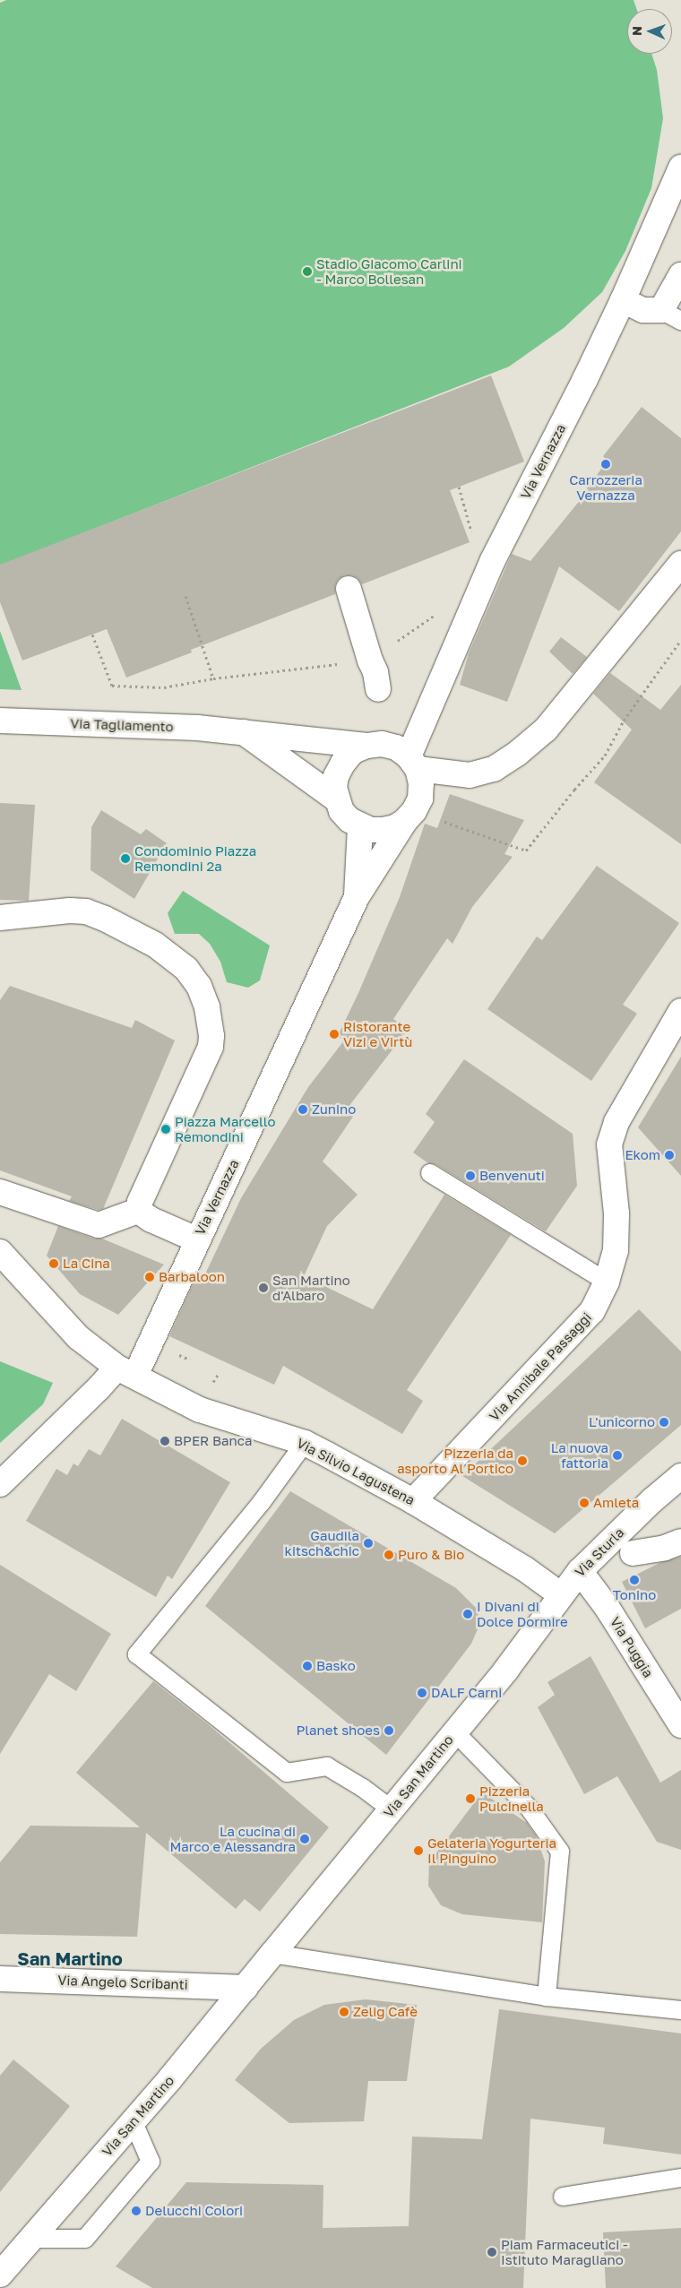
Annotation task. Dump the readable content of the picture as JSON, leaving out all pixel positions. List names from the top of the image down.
{
  "streets": {
    "street": [
      "Via Vernazza",
      "Via Tagliamento",
      "Via Annibale Passaggi",
      "Via Silvio Lagustena",
      "Via Sturla",
      "Via Puggia",
      "Via San Martino",
      "Via Angelo Scribanti"
    ]
  },
  "crossings": [
    ["Via Vernazza", "Via Tagliamento"],
    ["Via Vernazza", "Via Silvio Lagustena"],
    ["Via Annibale Passaggi", "Via Silvio Lagustena"],
    ["Via Silvio Lagustena", "Via Sturla"],
    ["Via Silvio Lagustena", "Via San Martino"],
    ["Via Sturla", "Via Puggia"],
    ["Via Sturla", "Via San Martino"],
    ["Via San Martino", "Via Angelo Scribanti"]
  ],
  "districts": ["San Martino"],
  "places": [
    "Stadio Giacomo Carlini - Marco Bollesan",
    "Carrozzeria Vernazza",
    "Condominio Piazza Remondini 2a",
    "Ristorante Vizi e Virtù",
    "Zunino",
    "Piazza Marcello Remondini",
    "Ekom",
    "Benvenuti",
    "La Cina",
    "Barbaloon",
    "San Martino d'Albaro",
    "L'unicorno",
    "BPER Banca",
    "La nuova fattoria",
    "Pizzeria da asporto Al Portico",
    "Amleta",
    "Gaudila kitsch&chic",
    "Puro & Bio",
    "Tonino",
    "I Divani di Dolce Dormire",
    "Basko",
    "DALF Carni",
    "Planet shoes",
    "Pizzeria Pulcinella",
    "La cucina di Marco e Alessandra",
    "Gelateria Yogurteria Il Pinguino",
    "Zelig Cafè",
    "Delucchi Colori",
    "Piam Farmaceutici - Istituto Maragliano"
  ],
  "north": "left"
}
